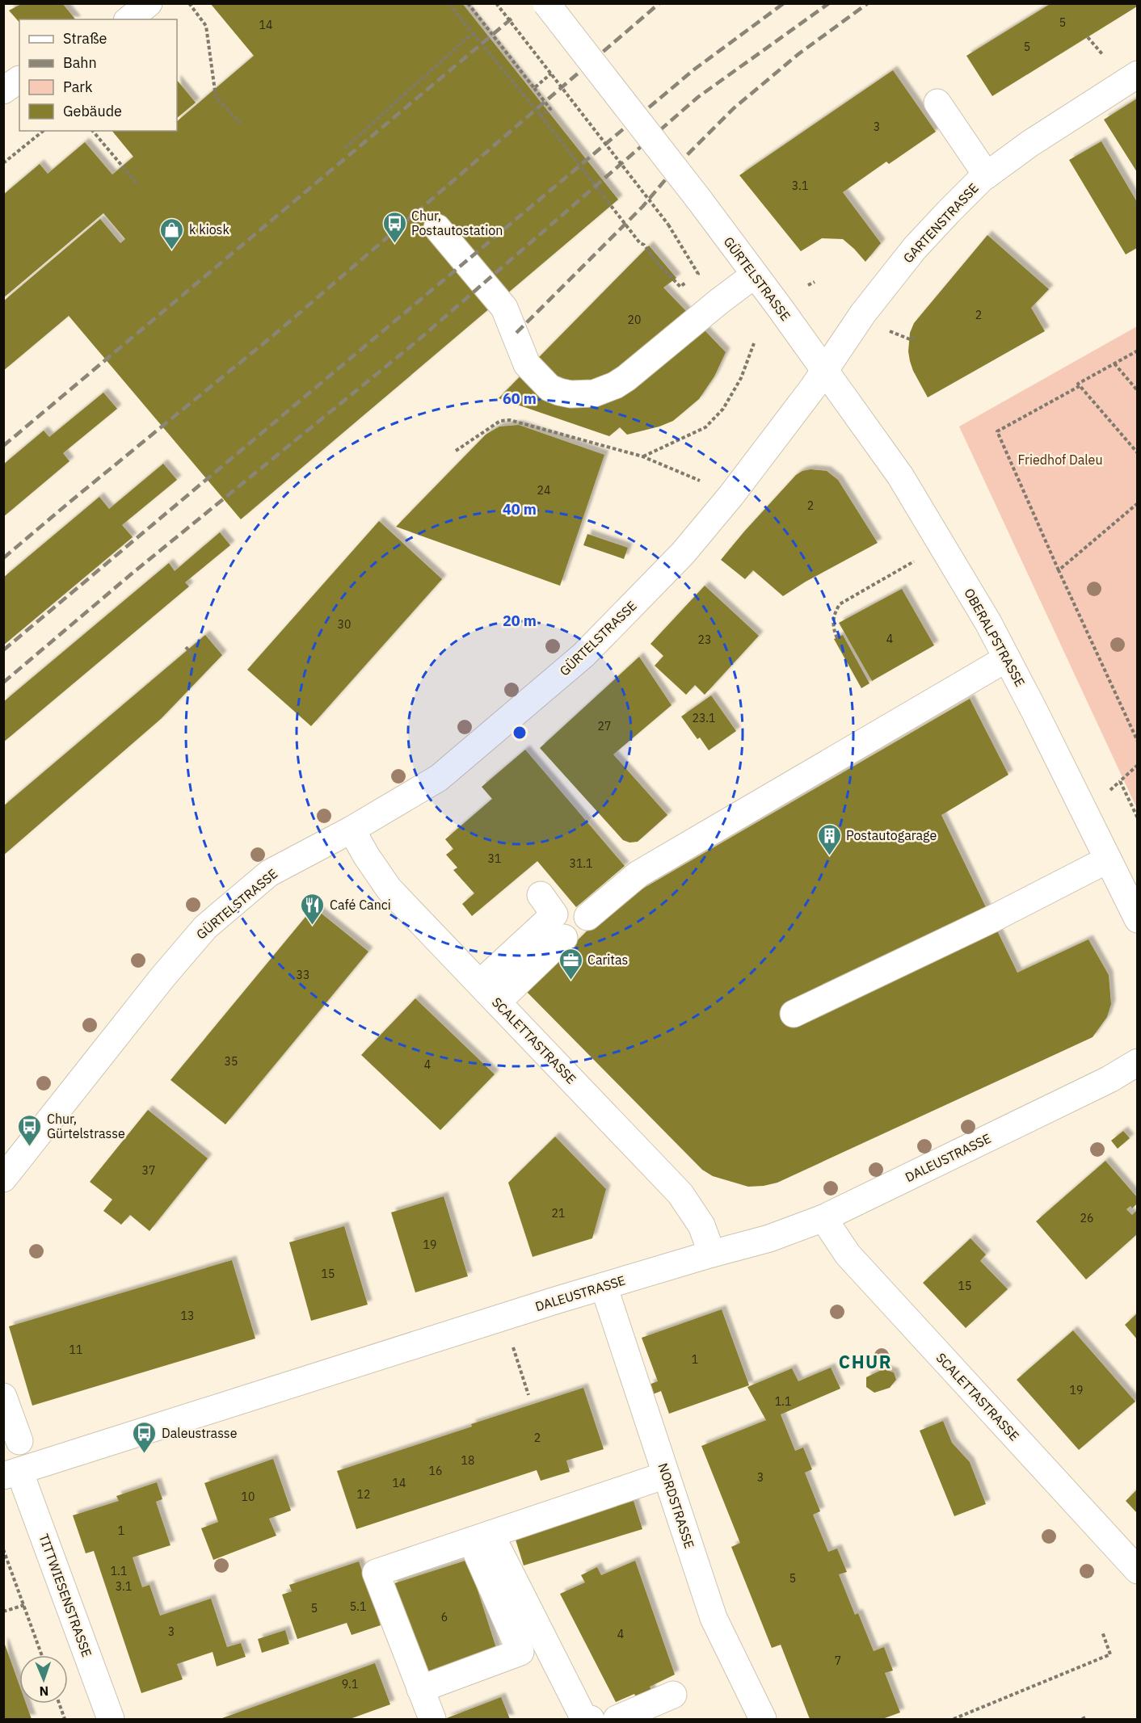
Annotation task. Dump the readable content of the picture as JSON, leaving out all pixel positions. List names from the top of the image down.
{
  "streets": {
    "street": [
      "GARTENSTRASSE",
      "GÜRTELSTRASSE",
      "OBERALPSTRASSE",
      "SCALETTASTRASSE",
      "DALEUSTRASSE",
      "NORDSTRASSE",
      "TITTWIESENSTRASSE"
    ]
  },
  "crossings": [
    ["GARTENSTRASSE", "GÜRTELSTRASSE"],
    ["GARTENSTRASSE", "OBERALPSTRASSE"],
    ["GÜRTELSTRASSE", "OBERALPSTRASSE"],
    ["GÜRTELSTRASSE", "SCALETTASTRASSE"],
    ["SCALETTASTRASSE", "DALEUSTRASSE"],
    ["DALEUSTRASSE", "NORDSTRASSE"],
    ["DALEUSTRASSE", "TITTWIESENSTRASSE"]
  ],
  "districts": ["CHUR"],
  "parks": ["Friedhof Daleu"],
  "places": {
    "bus stop": ["Chur, Postautostation", "Chur, Gürtelstrasse", "Daleustrasse"],
    "shop": ["k kiosk"],
    "building": ["Postautogarage"],
    "restaurant": ["Café Canci"],
    "office": ["Caritas"]
  },
  "house_numbers": [
    "5",
    "14",
    "5",
    "3",
    "3.1",
    "2",
    "20",
    "24",
    "2",
    "30",
    "4",
    "23",
    "23.1",
    "27",
    "31",
    "31.1",
    "33",
    "35",
    "4",
    "37",
    "21",
    "26",
    "19",
    "15",
    "15",
    "13",
    "11",
    "1",
    "19",
    "1.1",
    "2",
    "18",
    "16",
    "3",
    "14",
    "12",
    "10",
    "1",
    "1.1",
    "5",
    "3.1",
    "5.1",
    "5",
    "6",
    "3",
    "4",
    "7",
    "9.1"
  ],
  "legend": [
    "Straße",
    "Bahn",
    "Park",
    "Gebäude"
  ],
  "north": "bottom",
  "rings": ["60 m", "40 m", "20 m"]
}
